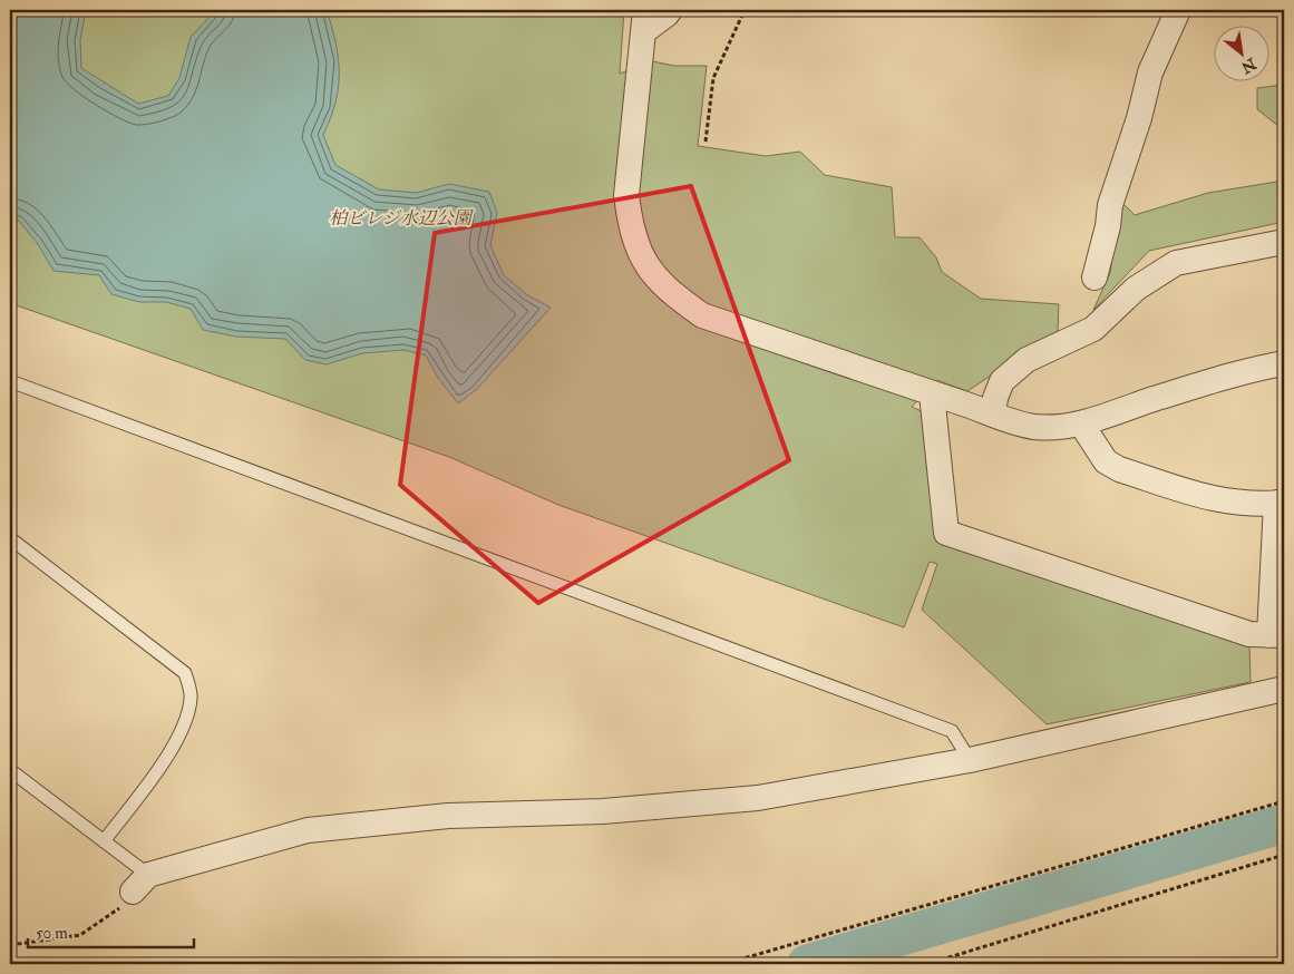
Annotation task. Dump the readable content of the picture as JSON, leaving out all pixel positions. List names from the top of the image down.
{
  "parks": ["柏ビレジ水辺公園"],
  "scale_bar": "50 m",
  "north": "bottom right"
}
